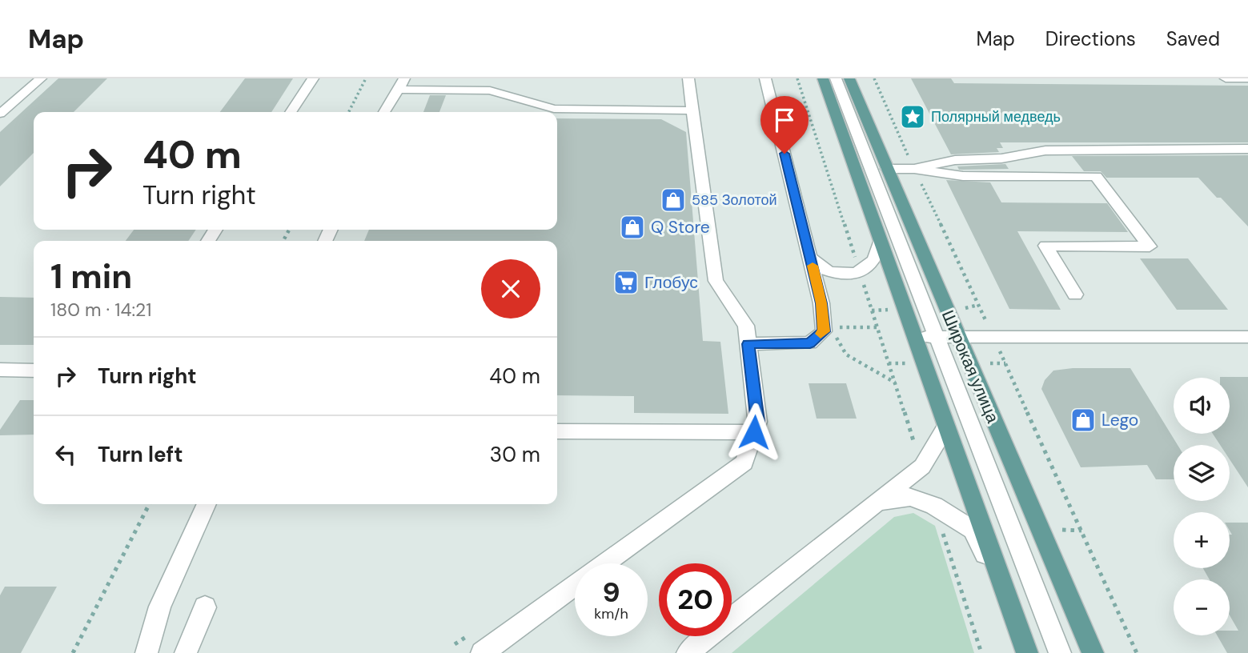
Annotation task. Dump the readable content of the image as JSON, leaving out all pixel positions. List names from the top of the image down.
{
  "streets": {
    "main road": ["Широкая улица"]
  },
  "places": {
    "place": ["Полярный медведь"],
    "shop": ["585 Золотой", "Q Store", "Lego"],
    "supermarket": ["Глобус"]
  },
  "page": {
    "header": "Map",
    "nav": ["Map", "Directions", "Saved"],
    "turn": ["40 m", "Turn right"],
    "heading": ["1 min", "180 m · 14:21"],
    "list": [
      {
        "name": "Turn right",
        "value": "40 m"
      },
      {
        "name": "Turn left",
        "value": "30 m"
      }
    ],
    "map_buttons": ["+", "−"],
    "speed": "9 km/h",
    "limit": "20"
  }
}
